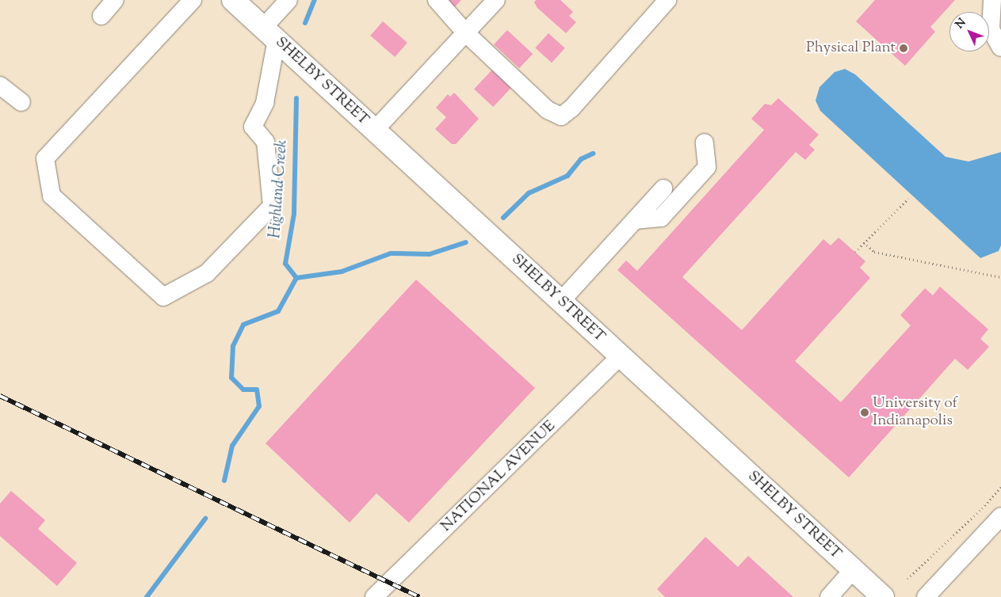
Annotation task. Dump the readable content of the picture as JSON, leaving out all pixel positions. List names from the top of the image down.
{
  "streets": {
    "main road": ["SHELBY STREET"],
    "street": ["NATIONAL AVENUE"]
  },
  "crossings": [
    ["SHELBY STREET", "NATIONAL AVENUE"]
  ],
  "water": ["Highland Creek"],
  "places": ["Physical Plant", "University of Indianapolis"],
  "north": "top left"
}
